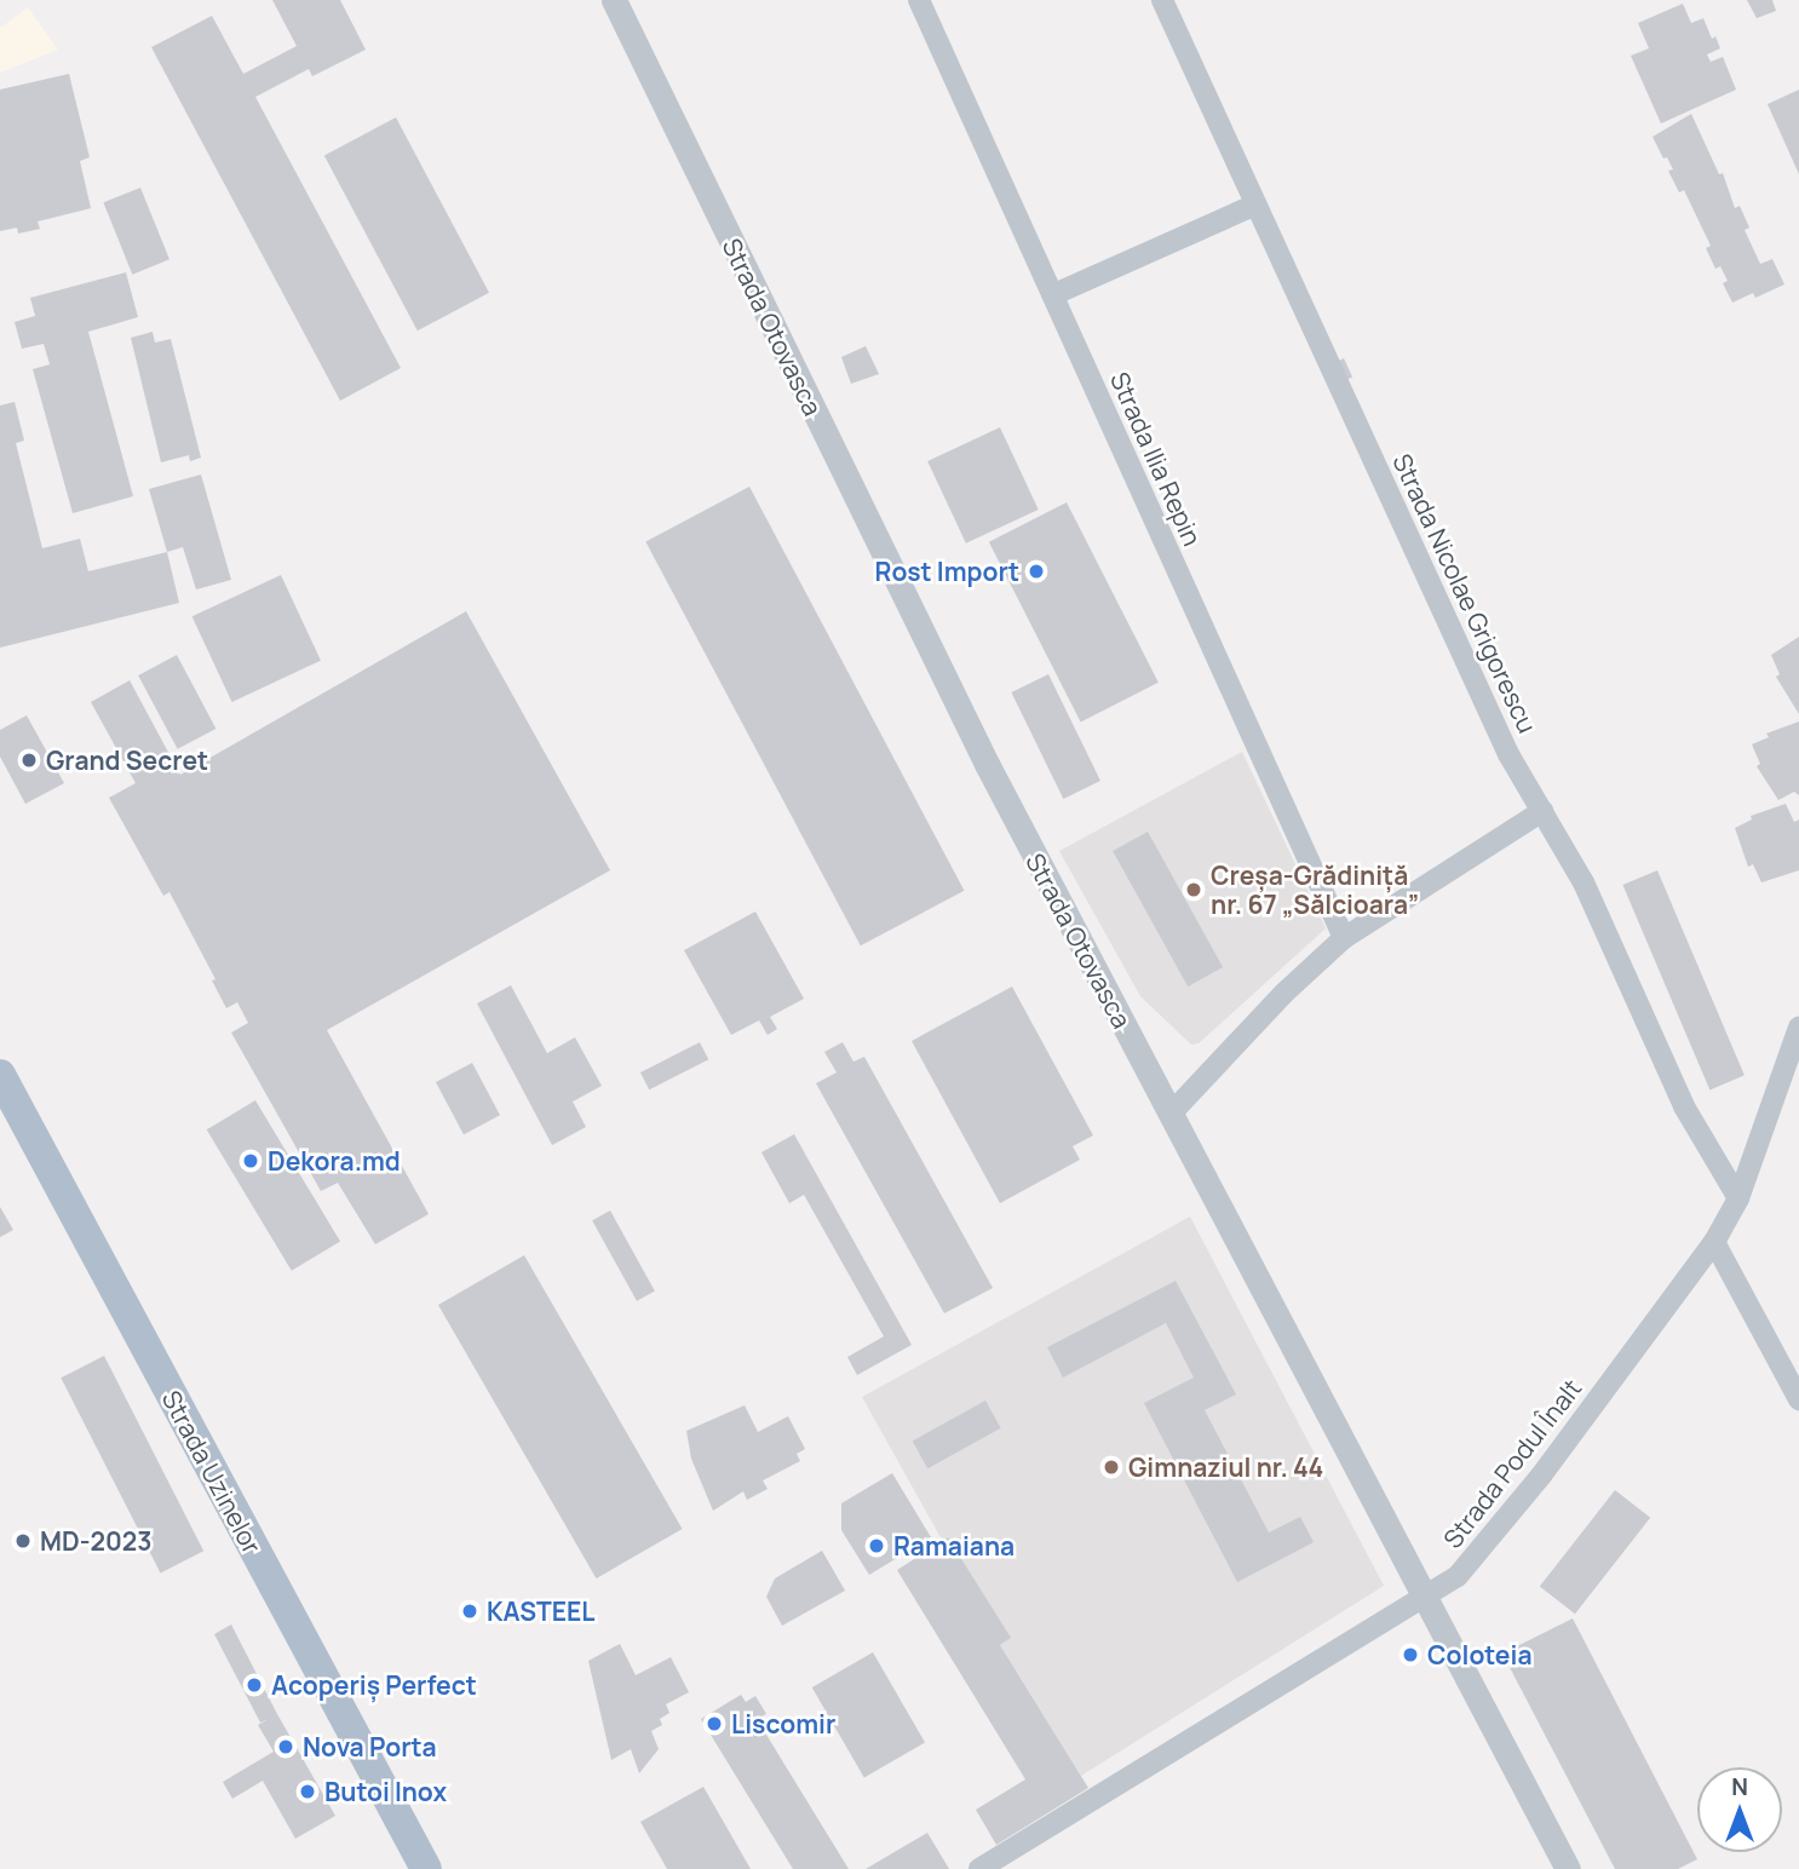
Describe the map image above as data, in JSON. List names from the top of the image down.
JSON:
{
  "streets": {
    "main road": ["Strada Uzinelor"],
    "street": [
      "Strada Otovasca",
      "Strada Ilia Repin",
      "Strada Nicolae Grigorescu",
      "Strada Podul Înalt"
    ]
  },
  "crossings": [
    ["Strada Otovasca", "Strada Podul Înalt"],
    ["Strada Nicolae Grigorescu", "Strada Podul Înalt"]
  ],
  "places": [
    "Rost Import",
    "Grand Secret",
    "Creșa-Grădiniță nr. 67 „Sălcioara”",
    "Dekora.md",
    "Gimnaziul nr. 44",
    "MD-2023",
    "Ramaiana",
    "KASTEEL",
    "Coloteia",
    "Acoperiș Perfect",
    "Liscomir",
    "Nova Porta",
    "Butoi Inox"
  ],
  "north": "top"
}
